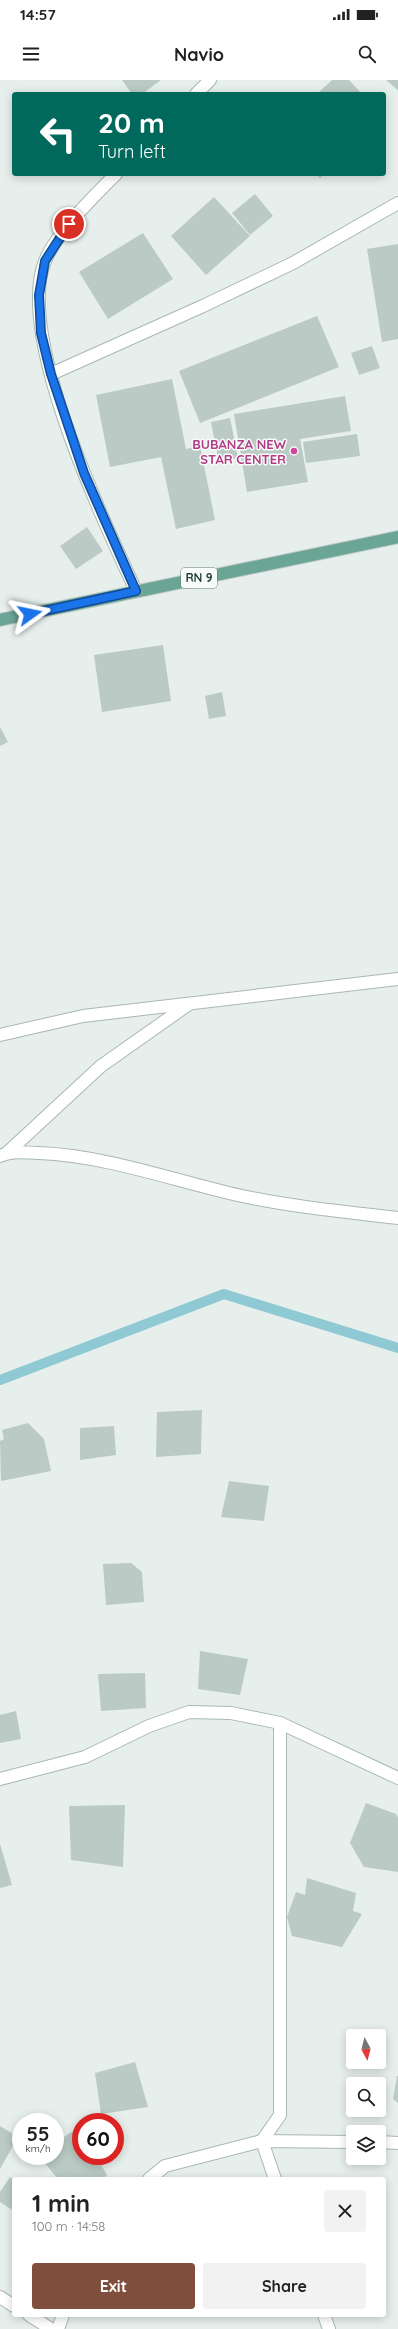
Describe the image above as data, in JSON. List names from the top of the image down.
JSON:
{
  "streets": {
    "main road": ["RN 9"]
  },
  "places": ["BUBANZA NEW STAR CENTER"],
  "north": "bottom",
  "page": {
    "status": "14:57",
    "header": "Navio",
    "turn": ["20 m", "Turn left"],
    "speed": "55 km/h",
    "limit": "60",
    "heading": ["1 min", "100 m · 14:58"],
    "buttons": ["Exit", "Share"]
  }
}
